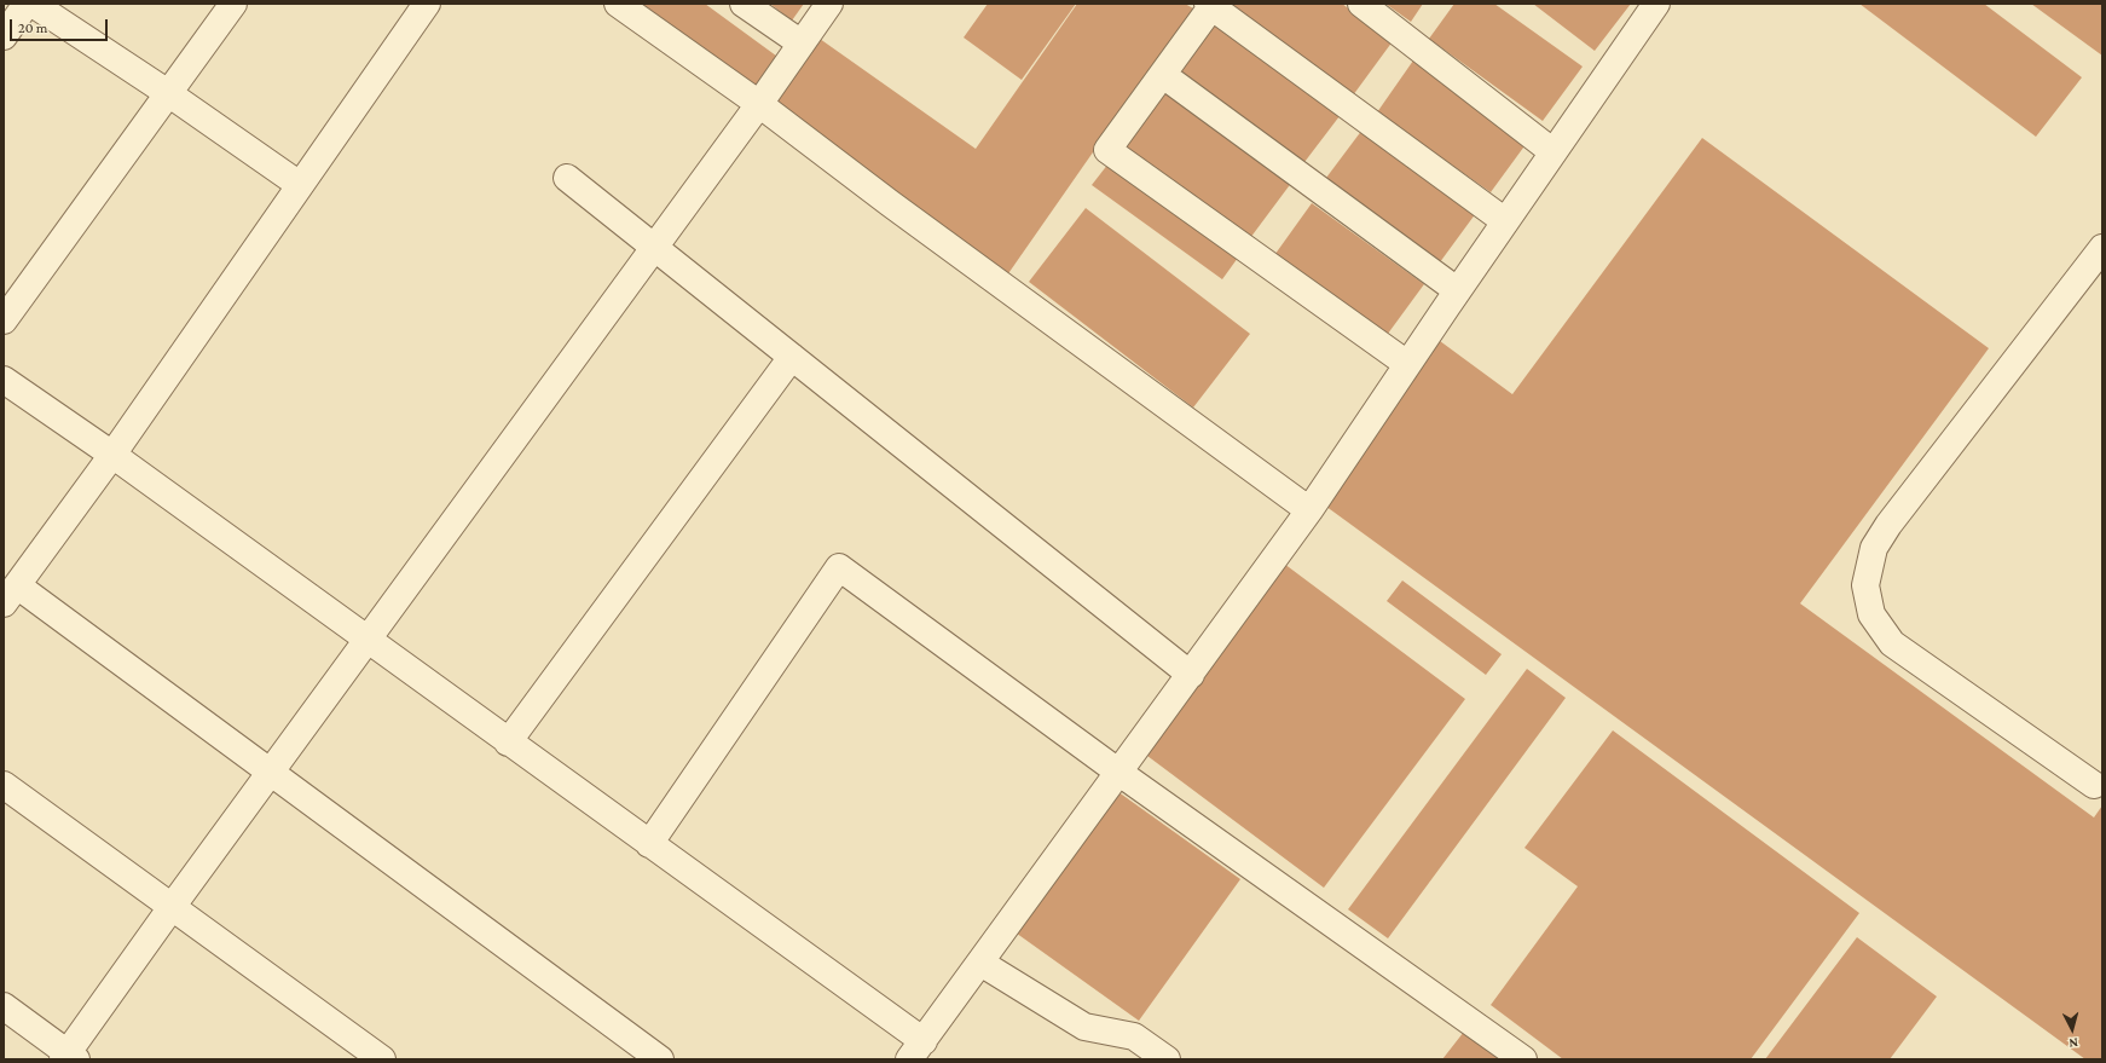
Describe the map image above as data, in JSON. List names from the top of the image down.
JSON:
{
  "scale_bar": "20 m",
  "north": "bottom"
}
